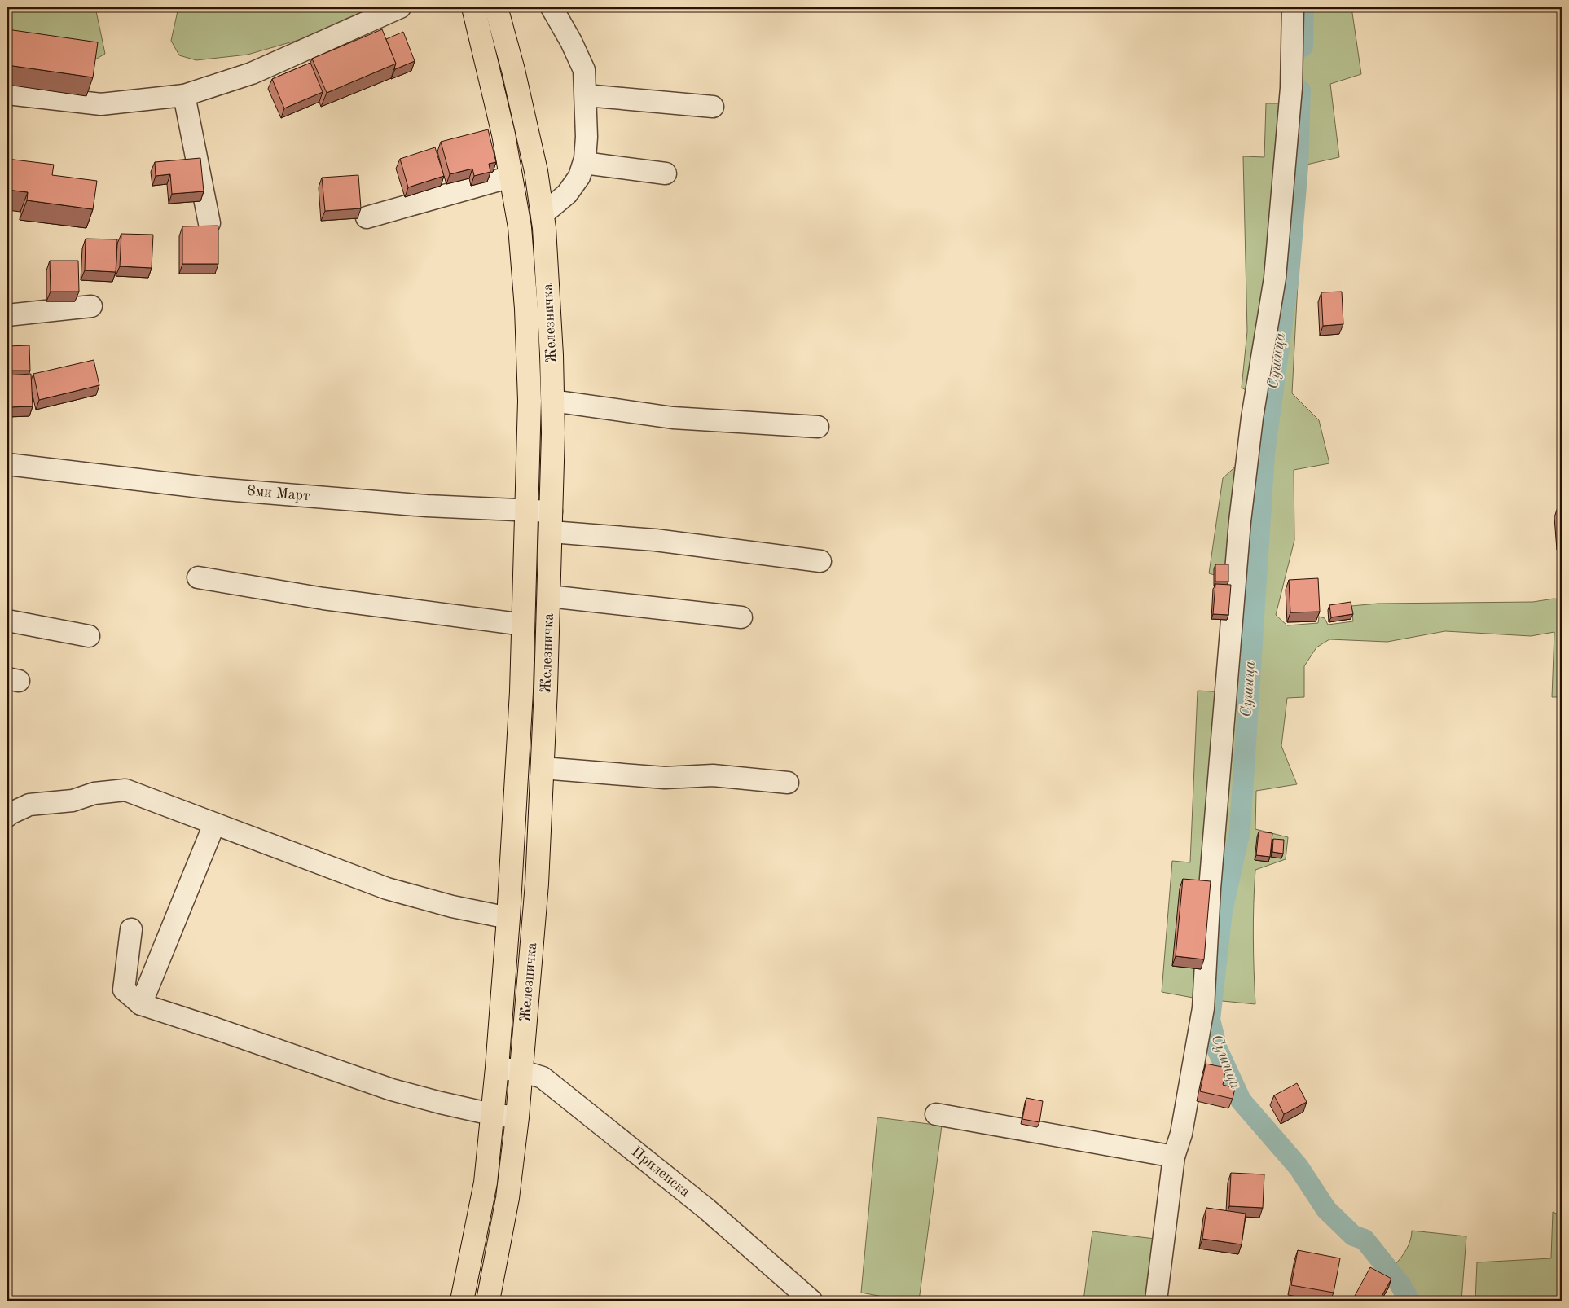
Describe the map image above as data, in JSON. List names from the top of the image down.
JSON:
{
  "streets": {
    "main road": ["Железничка"],
    "street": ["8ми Март", "Прилепска"]
  },
  "crossings": [
    ["Железничка", "8ми Март"],
    ["Железничка", "Прилепска"]
  ],
  "water": ["Сушица"]
}
